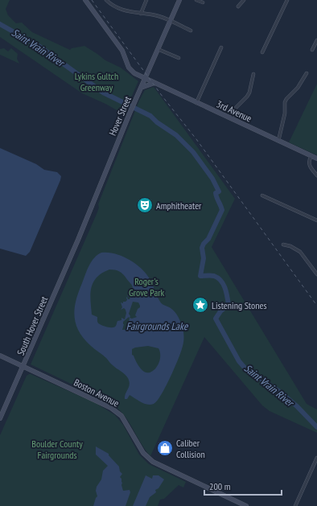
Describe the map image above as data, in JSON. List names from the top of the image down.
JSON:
{
  "streets": {
    "street": [
      "3rd Avenue",
      "Hover Street",
      "South Hover Street",
      "Boston Avenue"
    ]
  },
  "crossings": [
    ["3rd Avenue", "Hover Street"],
    ["Hover Street", "South Hover Street"],
    ["South Hover Street", "Boston Avenue"]
  ],
  "water": ["Saint Vrain River", "Fairgrounds Lake"],
  "parks": ["Lykins Gultch Greenway", "Roger's Grove Park", "Boulder County Fairgrounds"],
  "places": {
    "theatre": ["Amphitheater"],
    "place": ["Listening Stones"],
    "shop": ["Caliber Collision"]
  },
  "scale_bar": "200 m"
}
